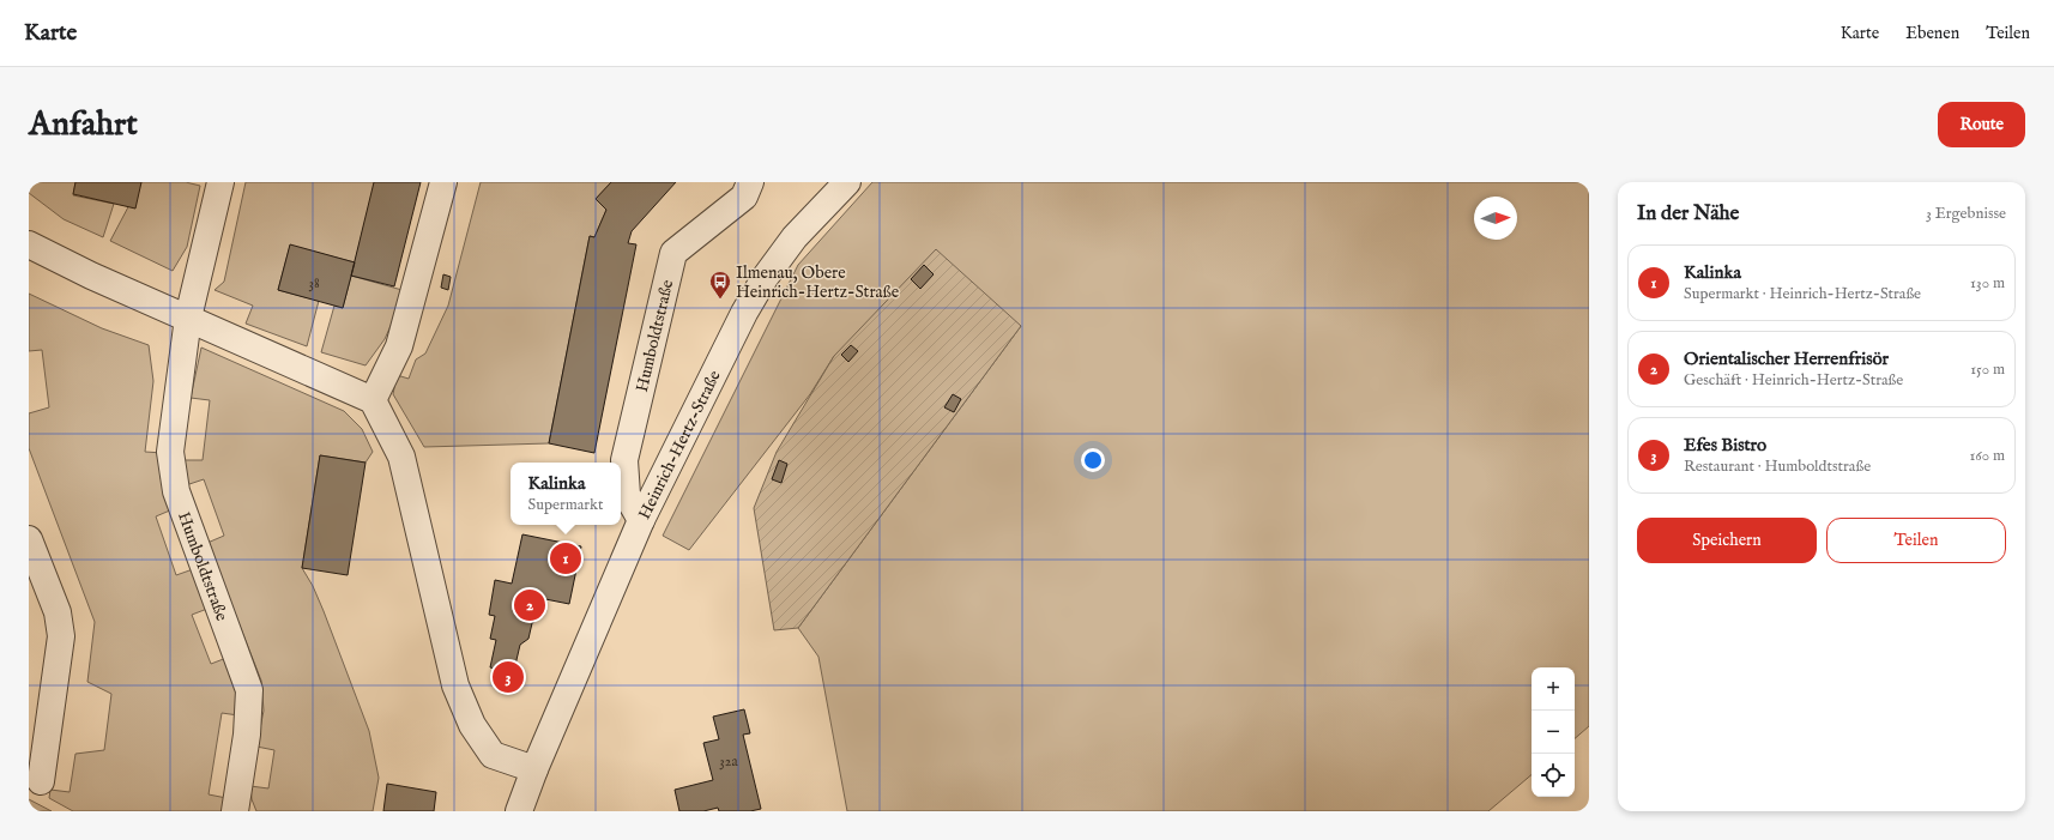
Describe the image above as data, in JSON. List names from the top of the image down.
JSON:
{
  "streets": {
    "street": ["Humboldtstraße", "Heinrich-Hertz-Straße"]
  },
  "crossings": [
    ["Humboldtstraße", "Heinrich-Hertz-Straße"]
  ],
  "places": {
    "bus stop": ["Ilmenau, Obere Heinrich-Hertz-Straße"]
  },
  "house_numbers": ["38", "32a"],
  "north": "right",
  "page": {
    "header": "Karte",
    "nav": ["Karte", "Ebenen", "Teilen"],
    "buttons": [
      "Route",
      ["Speichern", "Teilen"]
    ],
    "title": "Anfahrt",
    "heading": ["In der Nähe", "3 Ergebnisse"],
    "list": [
      {
        "mark": "1",
        "name": "Kalinka",
        "note": "Supermarkt · Heinrich-Hertz-Straße",
        "value": "130 m"
      },
      {
        "mark": "2",
        "name": "Orientalischer Herrenfrisör",
        "note": "Geschäft · Heinrich-Hertz-Straße",
        "value": "150 m"
      },
      {
        "mark": "3",
        "name": "Efes Bistro",
        "note": "Restaurant · Humboldtstraße",
        "value": "160 m"
      }
    ],
    "popup": ["Kalinka", "Supermarkt"],
    "pins": ["1", "2", "3"],
    "map_buttons": ["+", "−"]
  }
}
